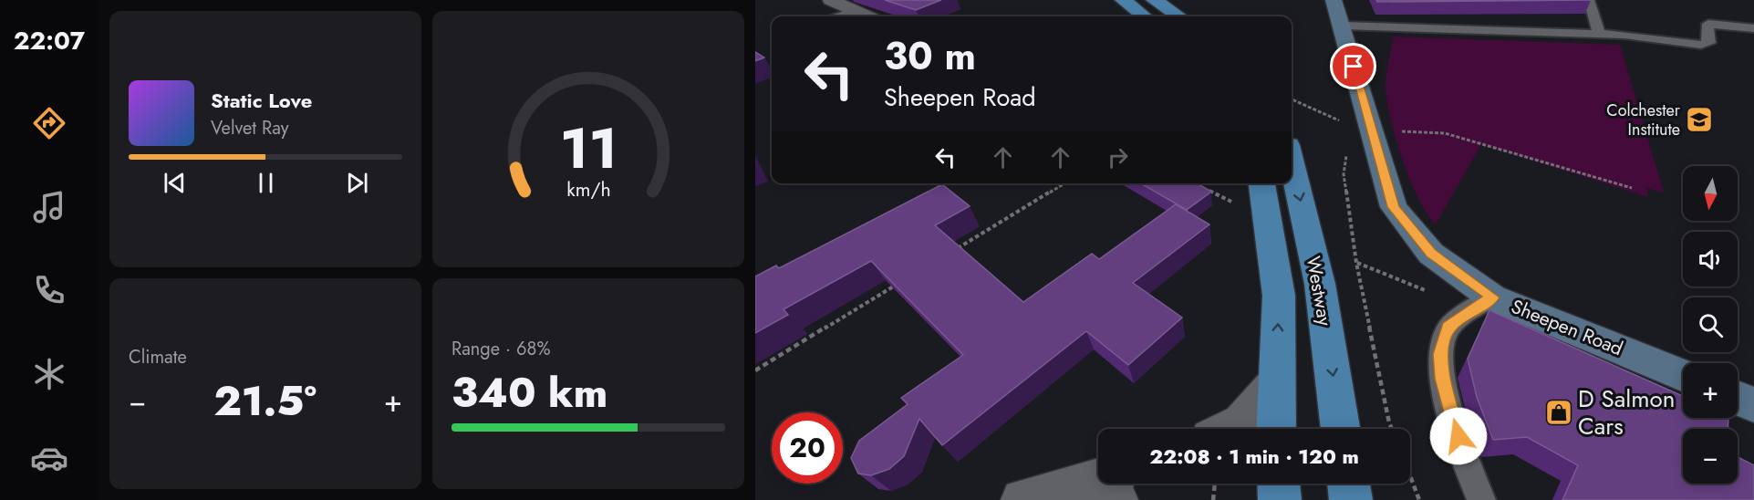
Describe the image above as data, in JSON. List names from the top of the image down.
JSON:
{
  "streets": {
    "main road": ["Westway"],
    "street": ["Sheepen Road"]
  },
  "places": {
    "school or university": ["Colchester Institute"],
    "shop": ["D Salmon Cars"]
  },
  "north": "bottom",
  "page": {
    "tabs": "22:07",
    "turn": ["30 m", "Sheepen Road"],
    "song": ["Static Love", "Velvet Ray"],
    "map_buttons": ["+", "−"],
    "tile": [
      "Climate",
      ["Range · 68%", "340 km"]
    ],
    "heat": ["−", "21.5°", "+"],
    "limit": "20",
    "trip": "22:08 · 1 min · 120 m",
    "gauge": ["11", "km/h"]
  }
}
